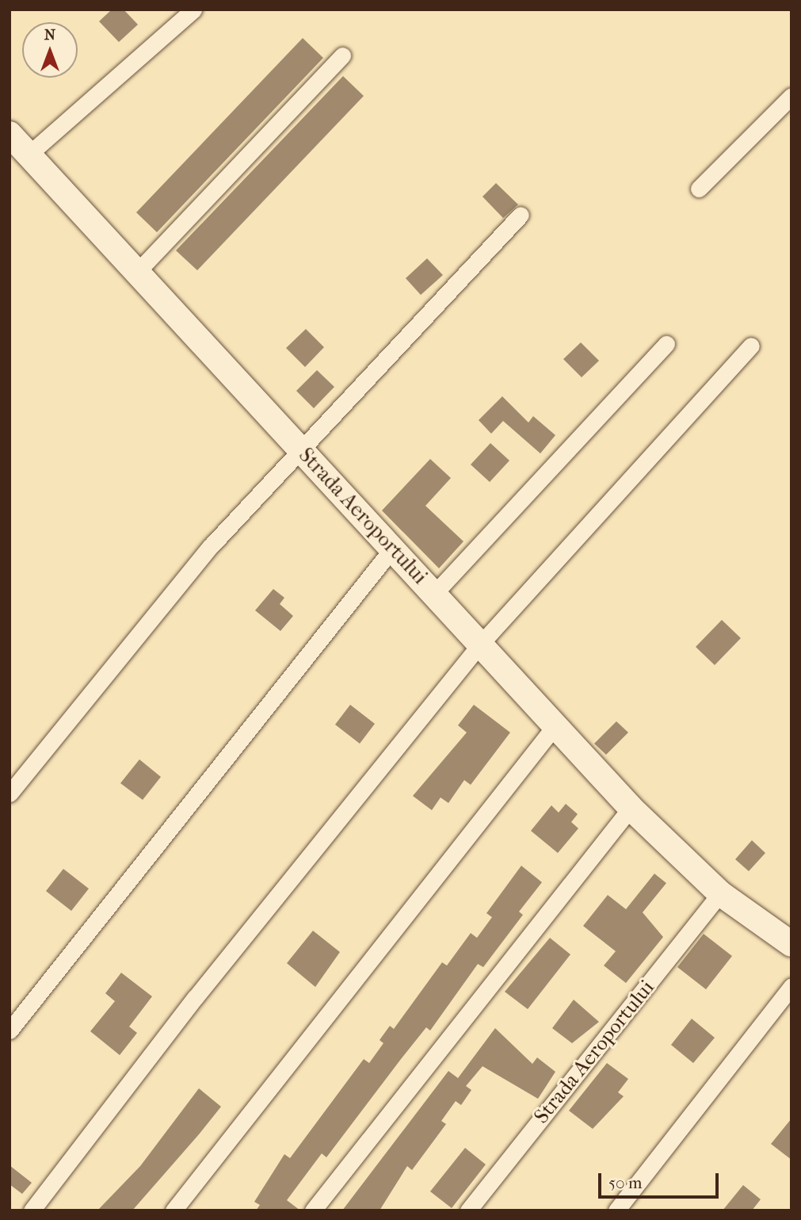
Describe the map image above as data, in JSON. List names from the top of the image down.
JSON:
{
  "streets": {
    "street": ["Strada Aeroportului"]
  },
  "scale_bar": "50 m",
  "north": "top"
}
